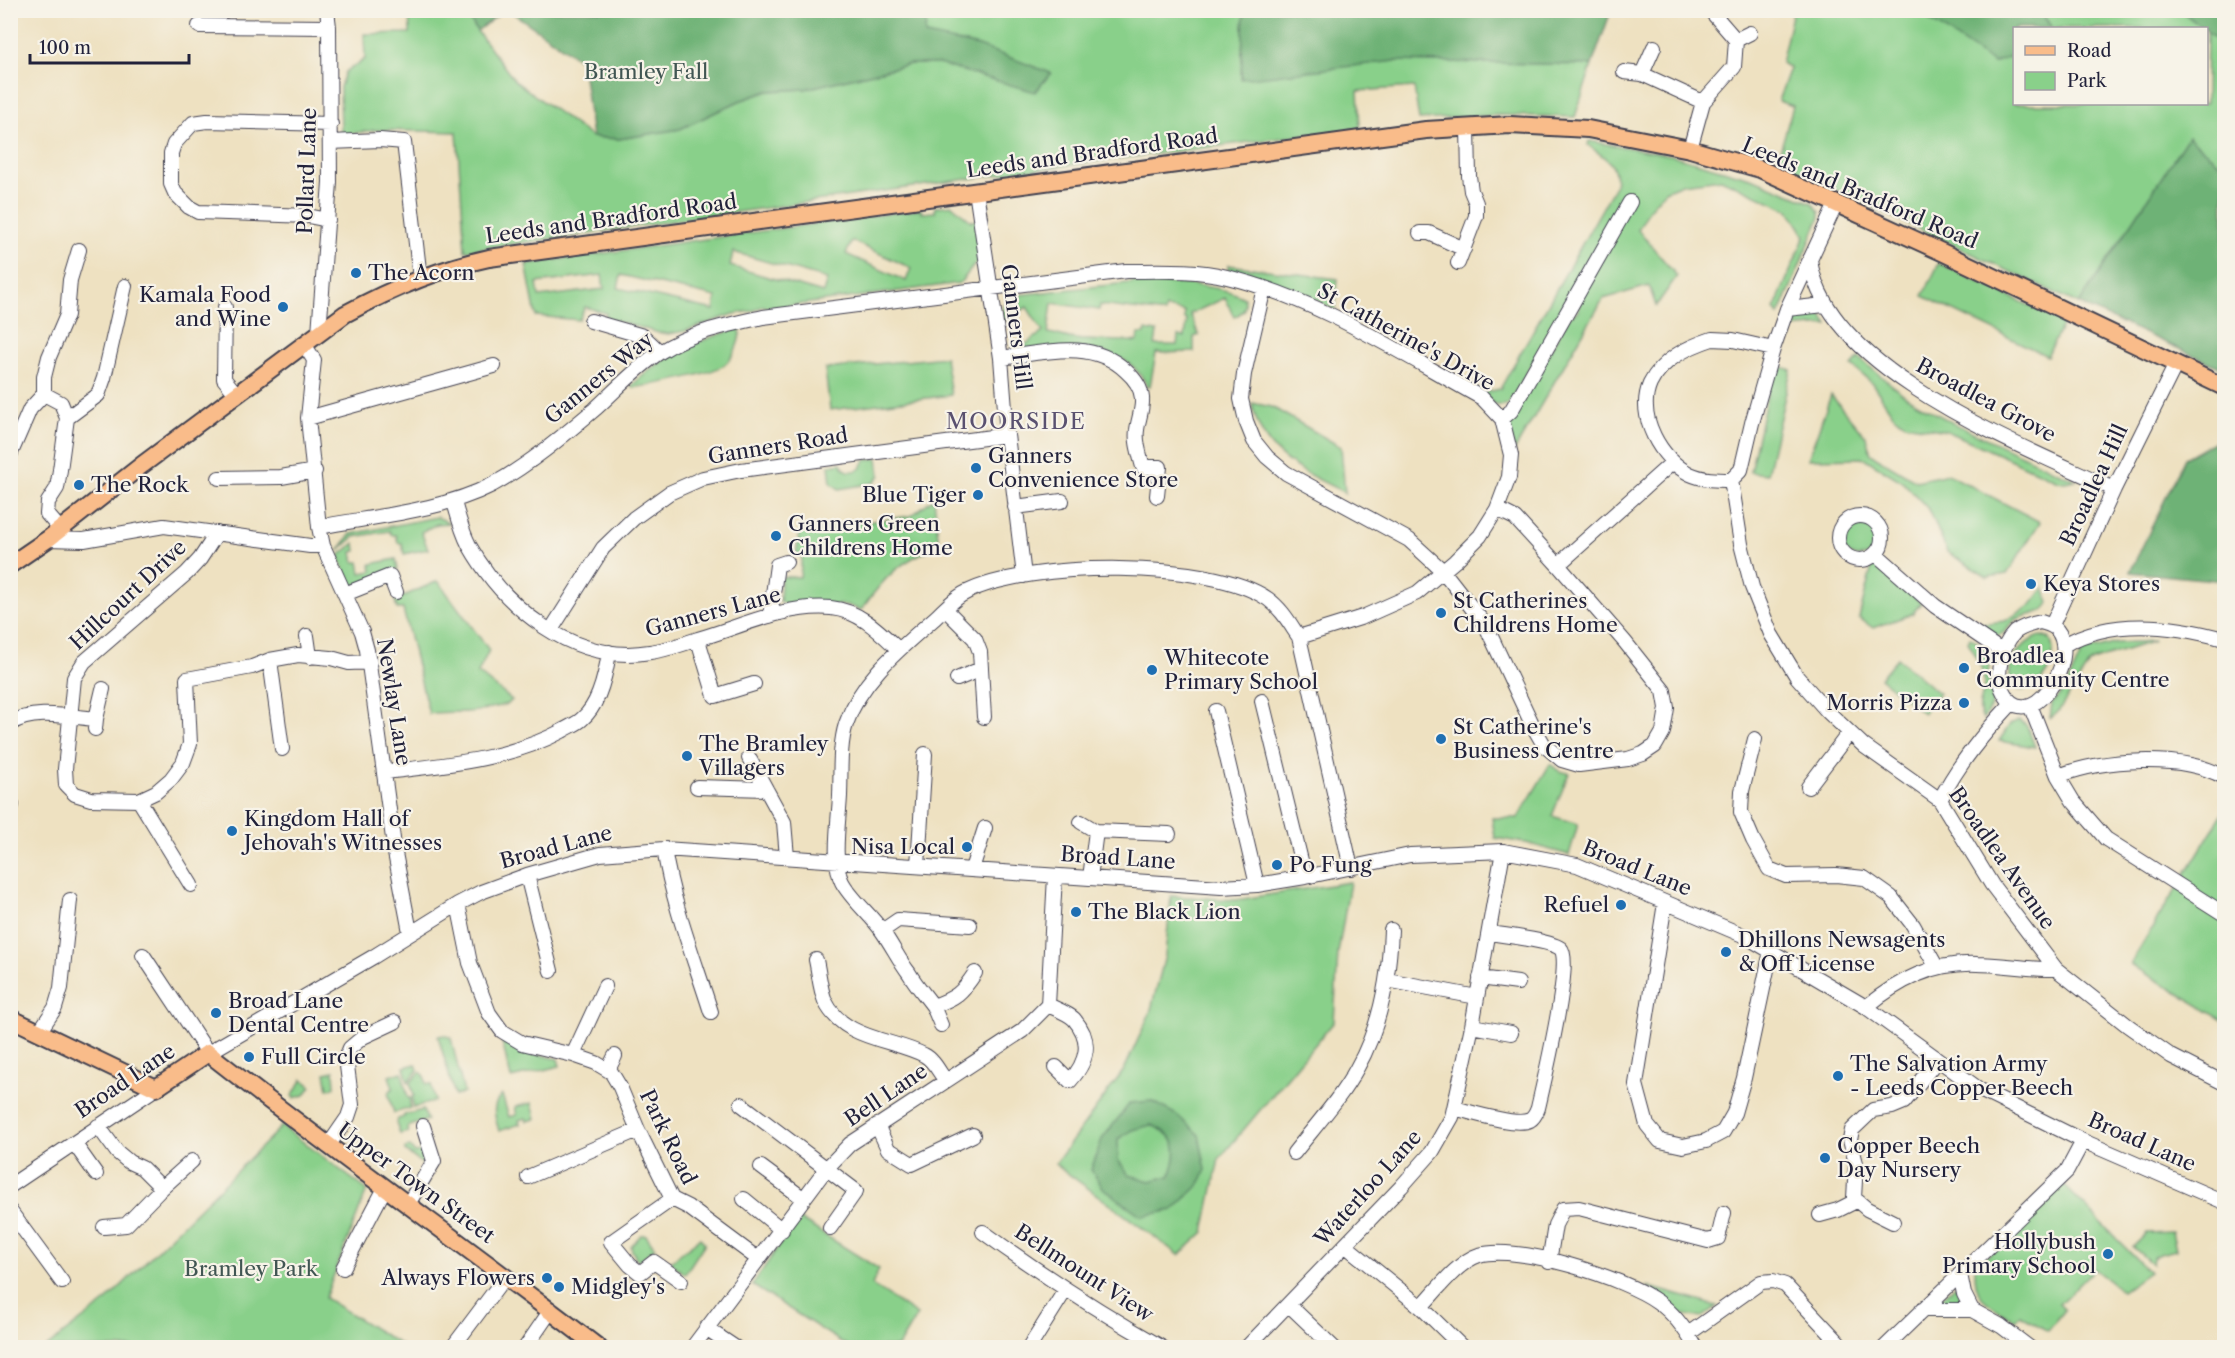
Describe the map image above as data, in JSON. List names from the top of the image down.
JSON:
{
  "streets": {
    "main road": ["Leeds and Bradford Road", "Broad Lane", "Upper Town Street"],
    "street": [
      "Pollard Lane",
      "Ganners Hill",
      "St Catherine's Drive",
      "Ganners Way",
      "Broadlea Grove",
      "Ganners Road",
      "Broadlea Hill",
      "Hillcourt Drive",
      "Ganners Lane",
      "Newlay Lane",
      "Broadlea Avenue",
      "Bell Lane",
      "Park Road",
      "Waterloo Lane",
      "Bellmount View"
    ]
  },
  "crossings": [
    ["Leeds and Bradford Road", "Pollard Lane"],
    ["Leeds and Bradford Road", "Ganners Hill"],
    ["Leeds and Bradford Road", "Broadlea Hill"],
    ["Leeds and Bradford Road", "Newlay Lane"],
    ["Ganners Hill", "St Catherine's Drive"],
    ["Ganners Hill", "Ganners Way"],
    ["Ganners Hill", "Ganners Road"],
    ["St Catherine's Drive", "Ganners Way"],
    ["Ganners Way", "Ganners Lane"],
    ["Ganners Way", "Newlay Lane"],
    ["Broadlea Grove", "Broadlea Hill"],
    ["Ganners Road", "Ganners Lane"],
    ["Newlay Lane", "Broad Lane"],
    ["Broad Lane", "Upper Town Street"],
    ["Broad Lane", "Waterloo Lane"],
    ["Bell Lane", "Park Road"]
  ],
  "districts": ["MOORSIDE"],
  "parks": ["Bramley Fall", "Bramley Park"],
  "places": [
    "The Acorn",
    "Kamala Food and Wine",
    "Ganners Convenience Store",
    "The Rock",
    "Blue Tiger",
    "Ganners Green Childrens Home",
    "Keya Stores",
    "St Catherines Childrens Home",
    "Broadlea Community Centre",
    "Whitecote Primary School",
    "Morris Pizza",
    "St Catherine's Business Centre",
    "The Bramley Villagers",
    "Kingdom Hall of Jehovah's Witnesses",
    "Nisa Local",
    "Po Fung",
    "Refuel",
    "The Black Lion",
    "Dhillons Newsagents & Off License",
    "Broad Lane Dental Centre",
    "Full Circle",
    "The Salvation Army - Leeds Copper Beech",
    "Copper Beech Day Nursery",
    "Hollybush Primary School",
    "Always Flowers",
    "Midgley's"
  ],
  "legend": ["Road", "Park"],
  "scale_bar": "100 m"
}
